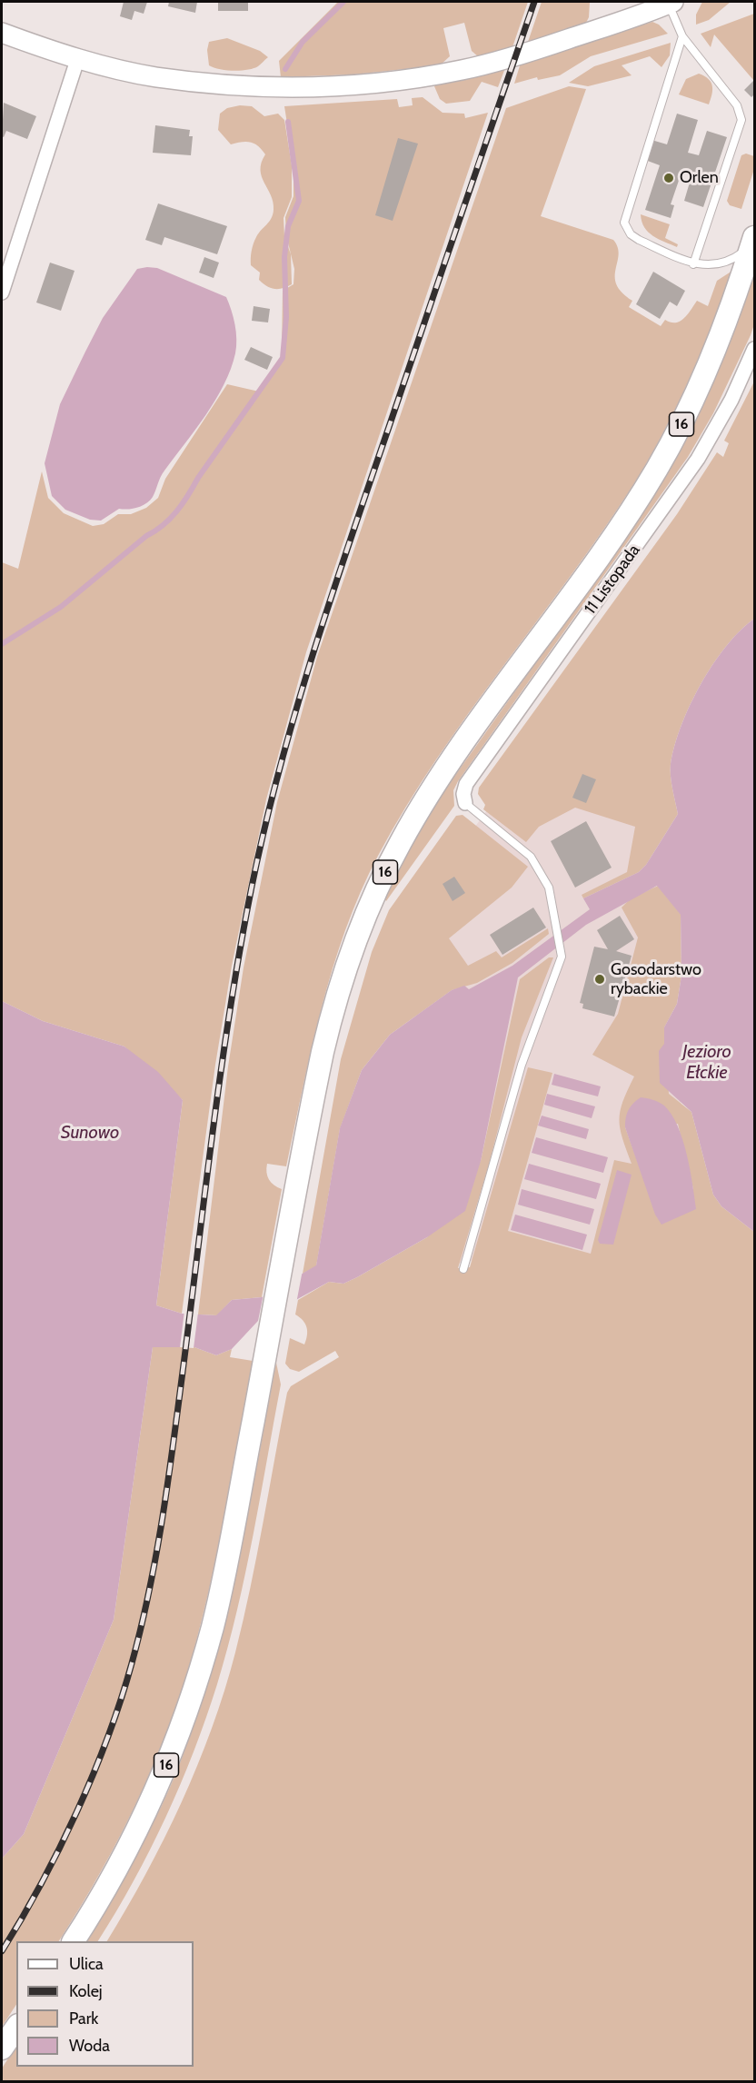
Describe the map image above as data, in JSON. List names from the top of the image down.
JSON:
{
  "streets": {
    "main road": ["16"],
    "street": ["11 Listopada"]
  },
  "water": ["Jezioro Ełckie", "Sunowo"],
  "places": ["Orlen", "Gosodarstwo rybackie"],
  "legend": [
    "Ulica",
    "Kolej",
    "Park",
    "Woda"
  ]
}
